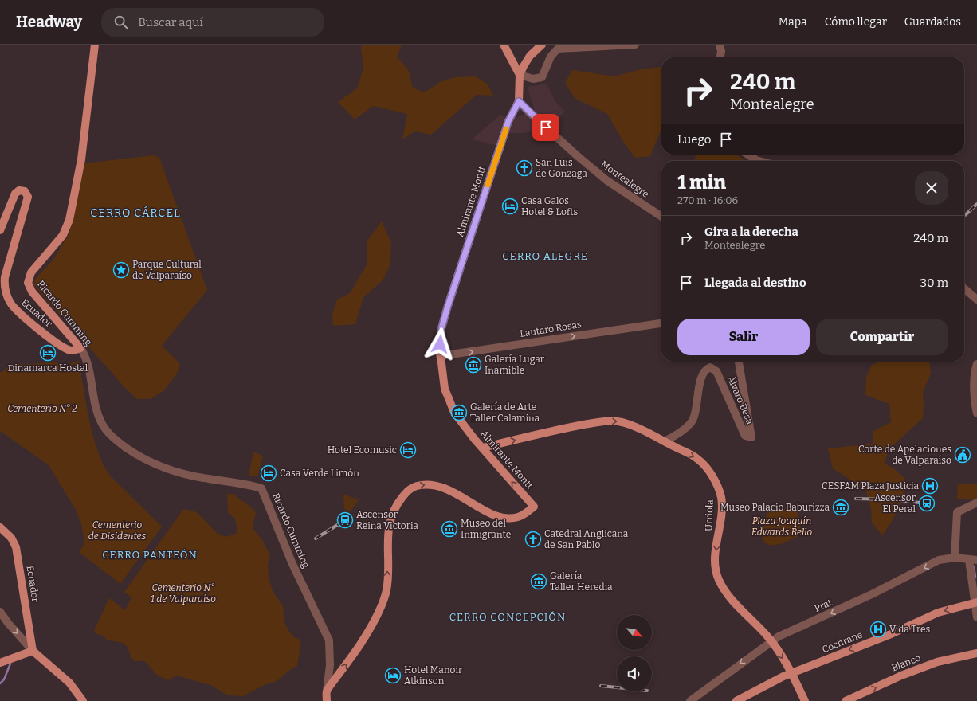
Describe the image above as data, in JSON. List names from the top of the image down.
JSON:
{
  "streets": {
    "main road": [
      "Almirante Montt",
      "Ecuador",
      "Ricardo Cumming",
      "Urriola",
      "Cochrane",
      "Blanco"
    ],
    "street": [
      "Montealegre",
      "Lautaro Rosas",
      "Álvaro Besa",
      "Prat"
    ]
  },
  "crossings": [
    ["Montealegre", "Almirante Montt"],
    ["Almirante Montt", "Ricardo Cumming"],
    ["Almirante Montt", "Lautaro Rosas"],
    ["Almirante Montt", "Urriola"],
    ["Ecuador", "Ricardo Cumming"],
    ["Álvaro Besa", "Urriola"],
    ["Urriola", "Prat"],
    ["Urriola", "Cochrane"]
  ],
  "one_way": [
    "Lautaro Rosas",
    "Urriola",
    "Prat",
    "Cochrane",
    "Blanco"
  ],
  "districts": [
    "CERRO CÁRCEL",
    "CERRO ALEGRE",
    "CERRO PANTEÓN",
    "CERRO CONCEPCIÓN"
  ],
  "parks": [
    "Cementerio N° 2",
    "Plaza Joaquín Edwards Bello",
    "Cementerio de Disidentes",
    "Cementerio N° 1 de Valparaíso"
  ],
  "places": {
    "church": ["San Luis de Gonzaga", "Catedral Anglicana de San Pablo"],
    "hotel": [
      "Casa Galos Hotel & Lofts",
      "Dinamarca Hostal",
      "Hotel Ecomusic",
      "Casa Verde Limón",
      "Hotel Manoir Atkinson"
    ],
    "place": ["Parque Cultural de Valparaíso"],
    "museum": [
      "Galería Lugar Inamible",
      "Galería de Arte Taller Calamina",
      "Museo Palacio Baburizza",
      "Museo del Inmigrante",
      "Galería Taller Heredia"
    ],
    "public building": ["Corte de Apelaciones de Valparaíso"],
    "hospital": ["CESFAM Plaza Justicia", "Vida Tres"],
    "station": ["Ascensor El Peral", "Ascensor Reina Victoria"]
  },
  "north": "bottom right",
  "page": {
    "header": "Headway",
    "search": "Buscar aquí",
    "nav": ["Mapa", "Cómo llegar", "Guardados"],
    "turn": ["240 m", "Montealegre"],
    "then": "Luego",
    "heading": ["1 min", "270 m · 16:06"],
    "list": [
      {
        "name": "Gira a la derecha",
        "note": "Montealegre",
        "value": "240 m"
      },
      {
        "name": "Llegada al destino",
        "value": "30 m"
      }
    ],
    "buttons": ["Salir", "Compartir"]
  }
}
